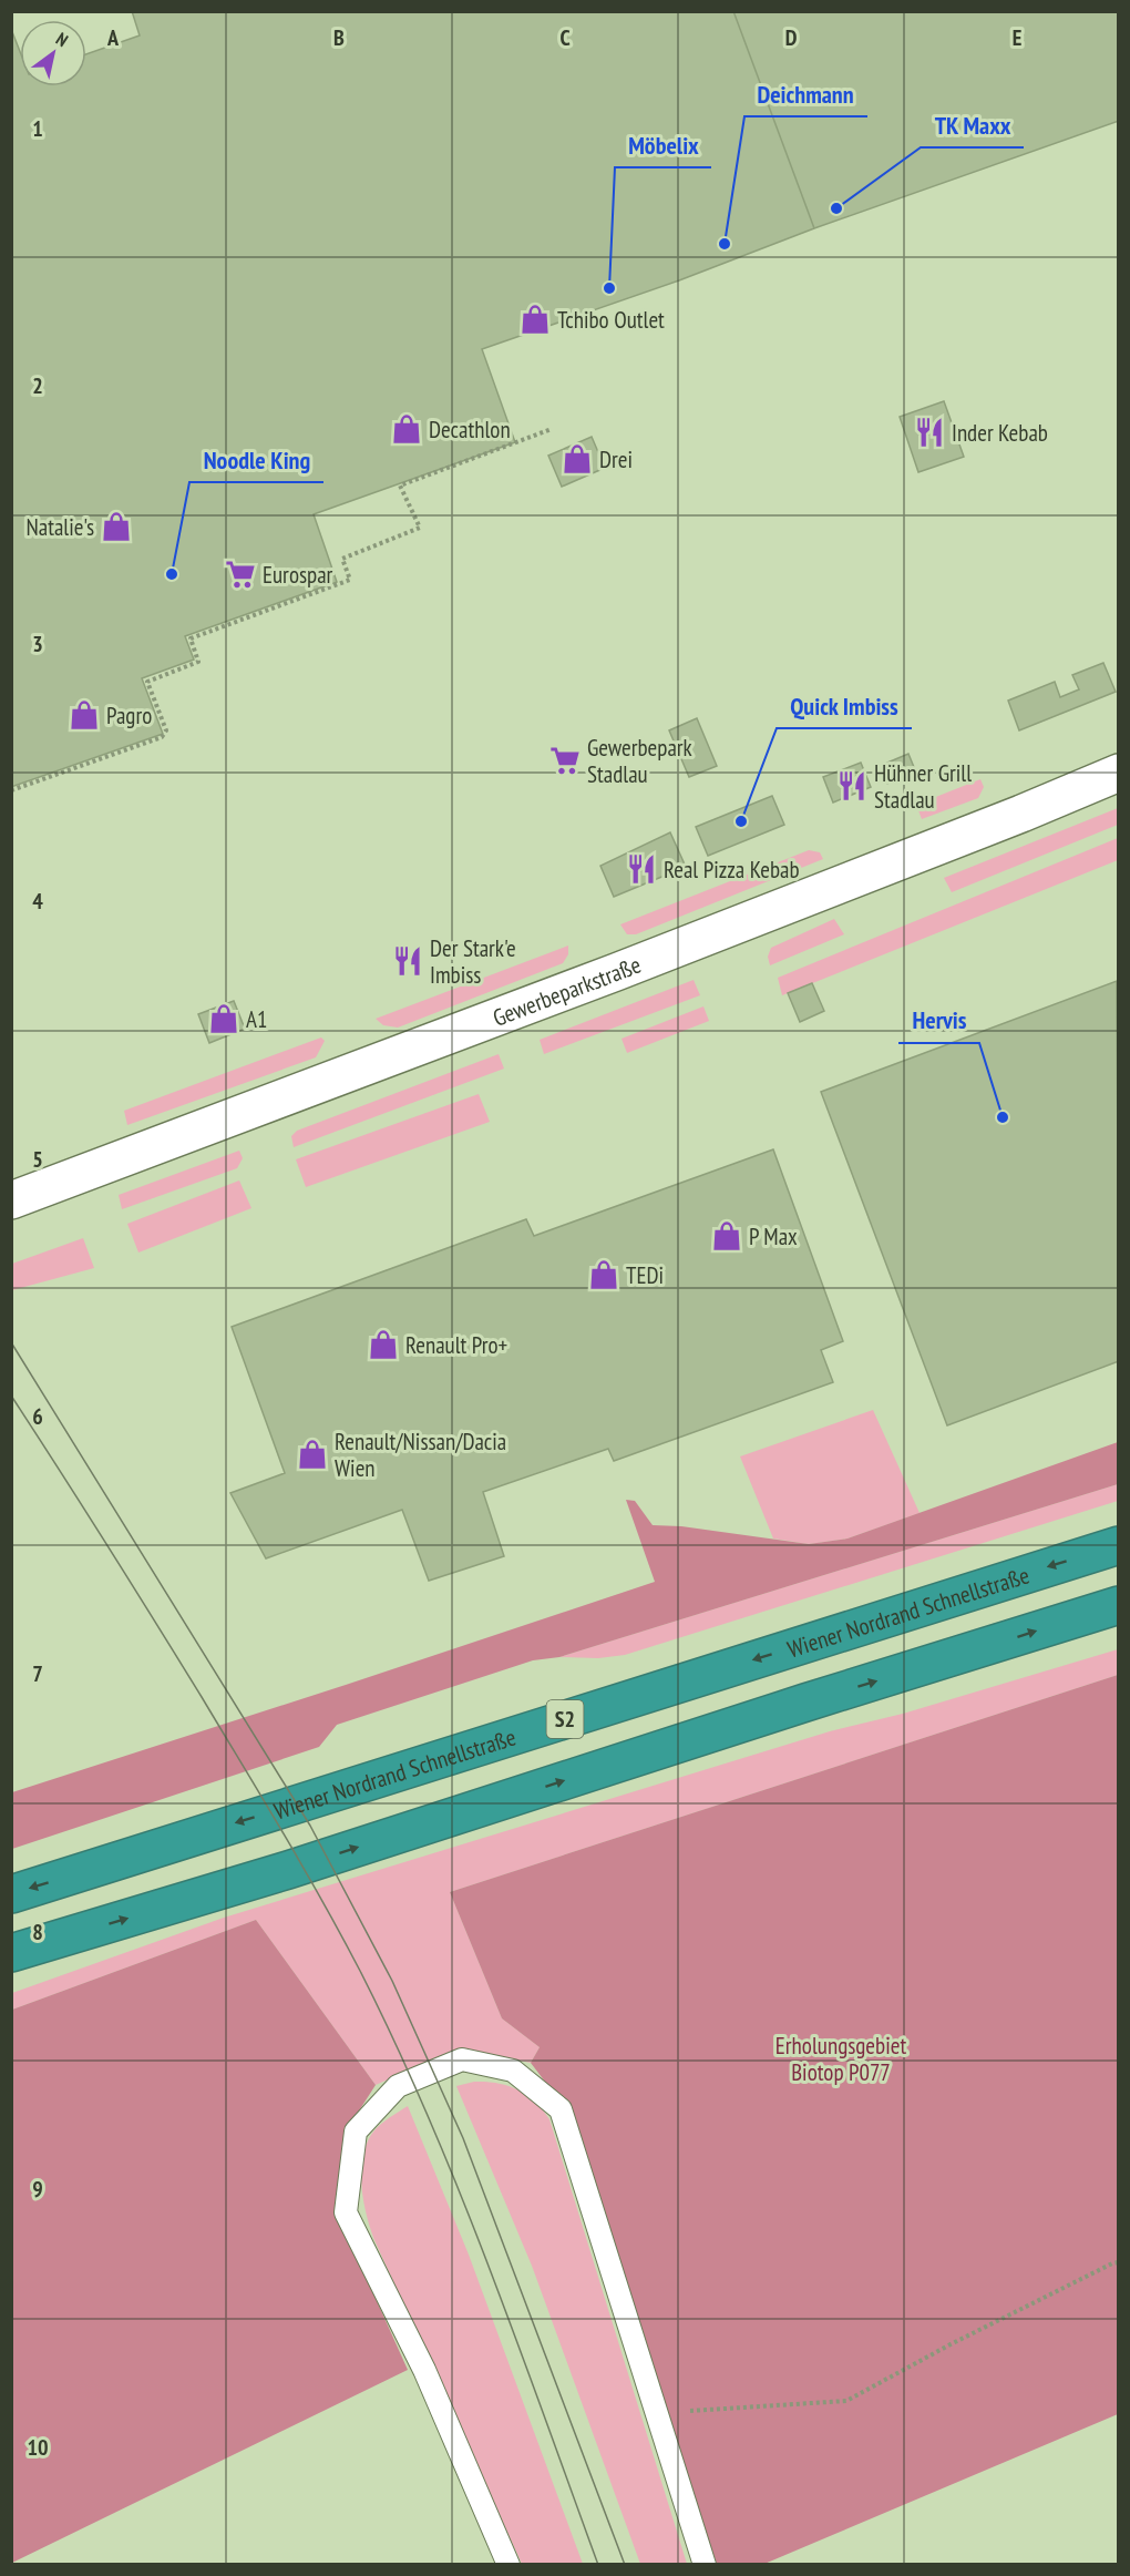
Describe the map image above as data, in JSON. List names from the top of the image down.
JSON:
{
  "streets": {
    "highway": ["Wiener Nordrand Schnellstraße", "S2"],
    "street": ["Gewerbeparkstraße"]
  },
  "parks": ["Erholungsgebiet Biotop P077"],
  "places": {
    "other": [
      "TK Maxx",
      "Deichmann",
      "Möbelix",
      "Noodle King",
      "Quick Imbiss",
      "Hervis"
    ],
    "shop": [
      "Tchibo Outlet",
      "Decathlon",
      "Drei",
      "Natalie's",
      "Pagro",
      "A1",
      "P Max",
      "TEDi",
      "Renault Pro+",
      "Renault/Nissan/Dacia Wien"
    ],
    "restaurant": [
      "Inder Kebab",
      "Hühner Grill Stadlau",
      "Real Pizza Kebab",
      "Der Stark'e Imbiss"
    ],
    "supermarket": ["Eurospar", "Gewerbepark Stadlau"]
  },
  "north": "top right",
  "grid": {
    "columns": [
      "A",
      "B",
      "C",
      "D",
      "E"
    ],
    "rows": [
      "1",
      "2",
      "3",
      "4",
      "5",
      "6",
      "7",
      "8",
      "9",
      "10"
    ]
  }
}
